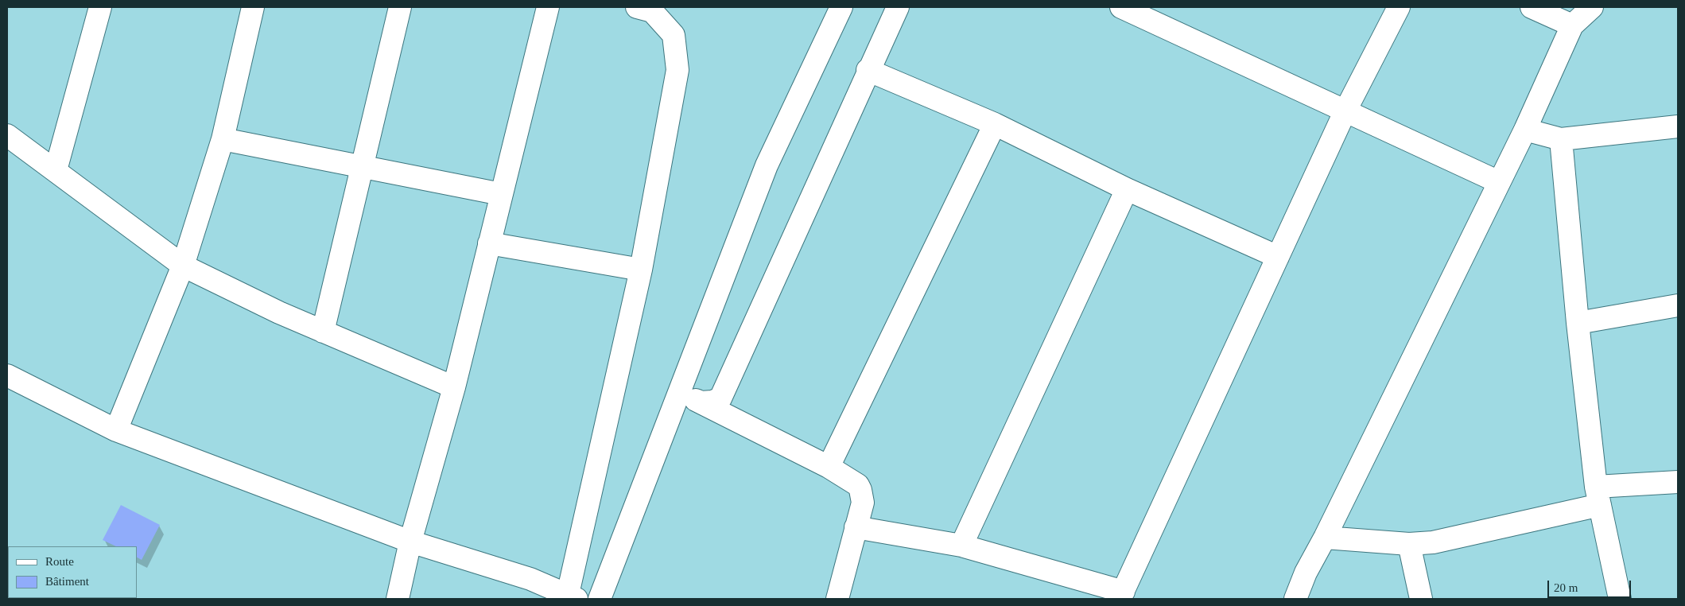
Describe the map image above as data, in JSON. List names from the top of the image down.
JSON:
{
  "legend": ["Route", "Bâtiment"],
  "scale_bar": "20 m"
}
